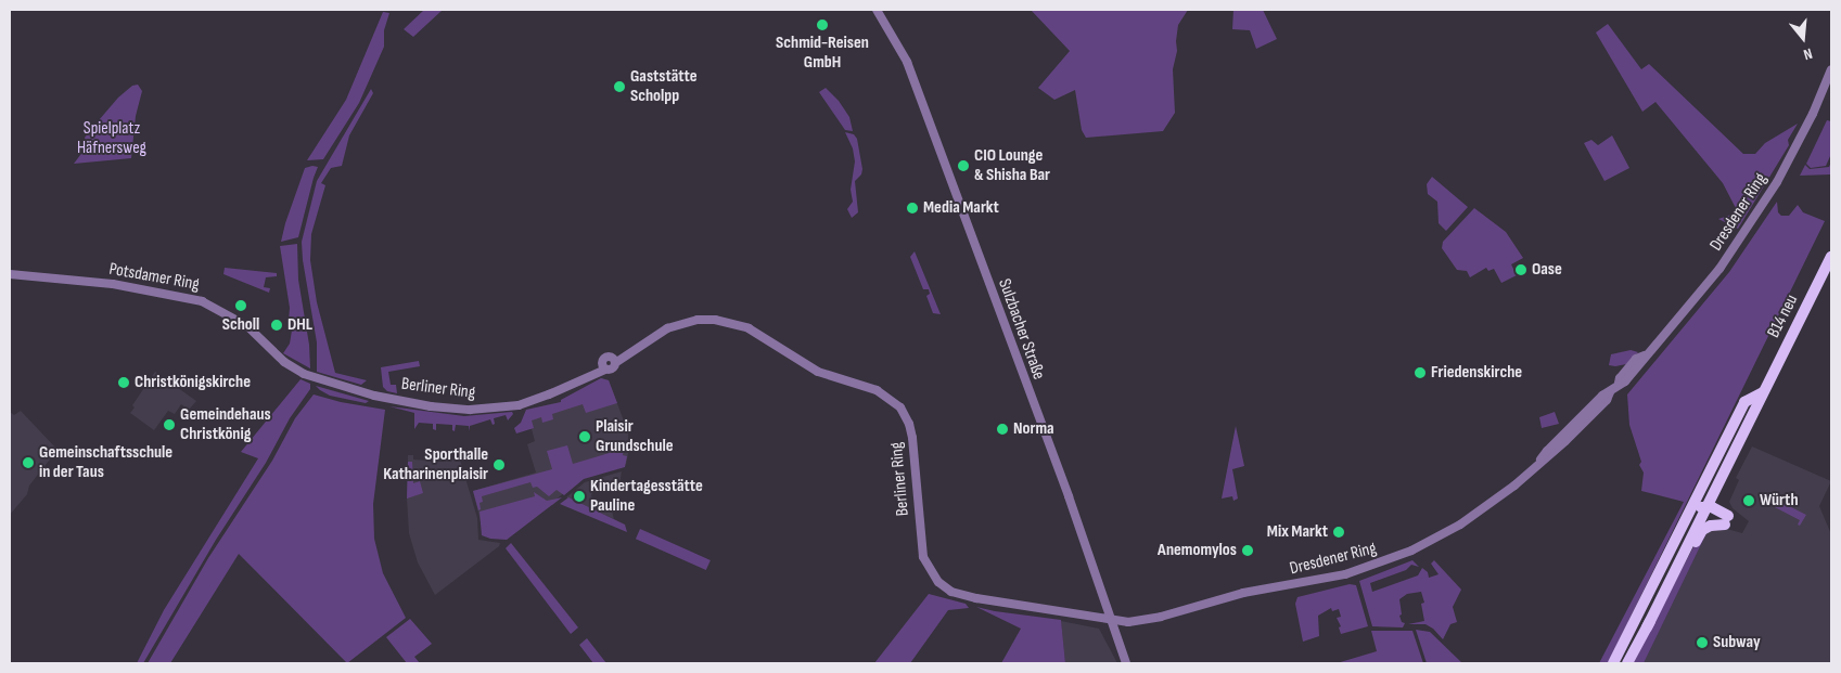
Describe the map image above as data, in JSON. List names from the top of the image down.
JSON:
{
  "streets": {
    "main road": ["B14 neu"],
    "street": [
      "Dresdener Ring",
      "Potsdamer Ring",
      "Sulzbacher Straße",
      "Berliner Ring"
    ]
  },
  "crossings": [
    ["Dresdener Ring", "Sulzbacher Straße"],
    ["Dresdener Ring", "Berliner Ring"],
    ["Potsdamer Ring", "Berliner Ring"],
    ["Sulzbacher Straße", "Berliner Ring"]
  ],
  "parks": ["Spielplatz Häfnersweg"],
  "places": [
    "Schmid-Reisen GmbH",
    "Gaststätte Scholpp",
    "CIO Lounge & Shisha Bar",
    "Media Markt",
    "Oase",
    "Scholl",
    "DHL",
    "Friedenskirche",
    "Christkönigskirche",
    "Gemeindehaus Christkönig",
    "Norma",
    "Plaisir Grundschule",
    "Gemeinschaftsschule in der Taus",
    "Sporthalle Katharinenplaisir",
    "Kindertagesstätte Pauline",
    "Würth",
    "Mix Markt",
    "Anemomylos",
    "Subway"
  ],
  "north": "bottom"
}
